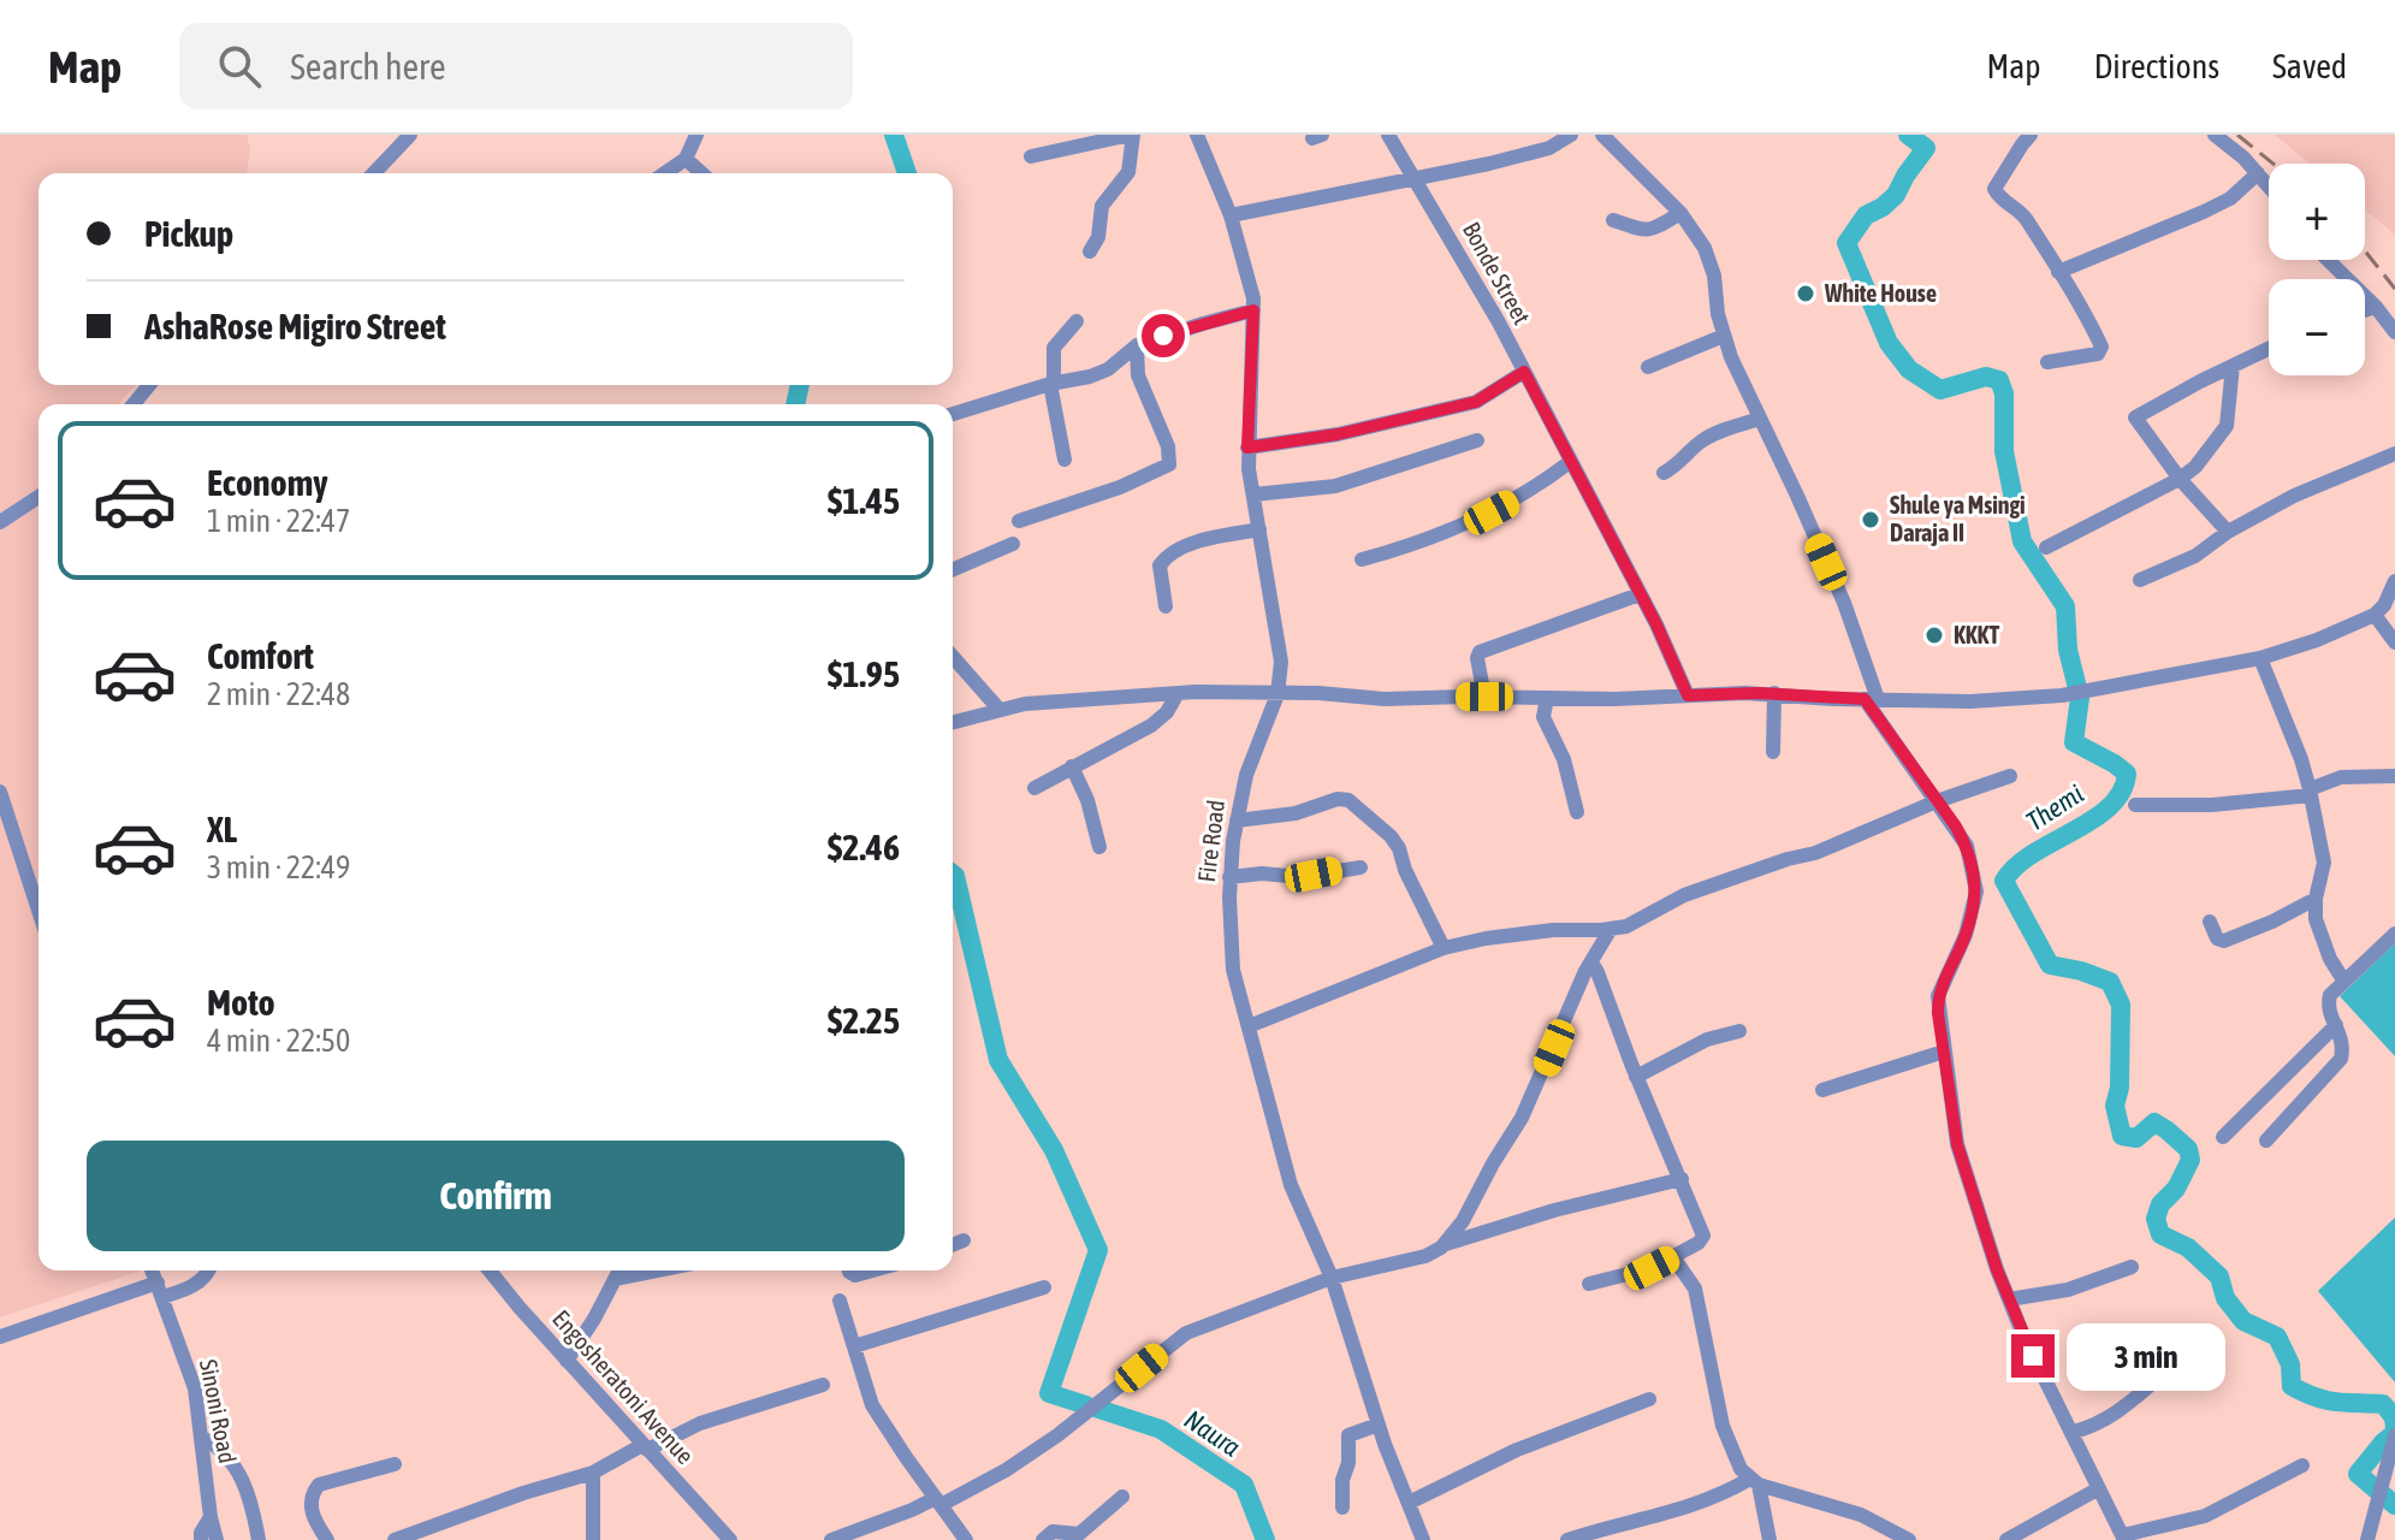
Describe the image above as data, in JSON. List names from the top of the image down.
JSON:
{
  "streets": {
    "street": [
      "Bonde Street",
      "Fire Road",
      "Engosheratoni Avenue",
      "Sinoni Road"
    ]
  },
  "water": ["Themi", "Naura"],
  "places": ["White House", "Shule ya Msingi Daraja II", "KKKT"],
  "page": {
    "header": "Map",
    "search": "Search here",
    "nav": ["Map", "Directions", "Saved"],
    "map_buttons": ["+", "−"],
    "banner": ["Pickup", "AshaRose Migiro Street"],
    "list": [
      {
        "name": "Economy",
        "note": "1 min · 22:47",
        "value": "$1.45"
      },
      {
        "name": "Comfort",
        "note": "2 min · 22:48",
        "value": "$1.95"
      },
      {
        "name": "XL",
        "note": "3 min · 22:49",
        "value": "$2.46"
      },
      {
        "name": "Moto",
        "note": "4 min · 22:50",
        "value": "$2.25"
      }
    ],
    "buttons": "Confirm",
    "bubble": "3 min"
  }
}
